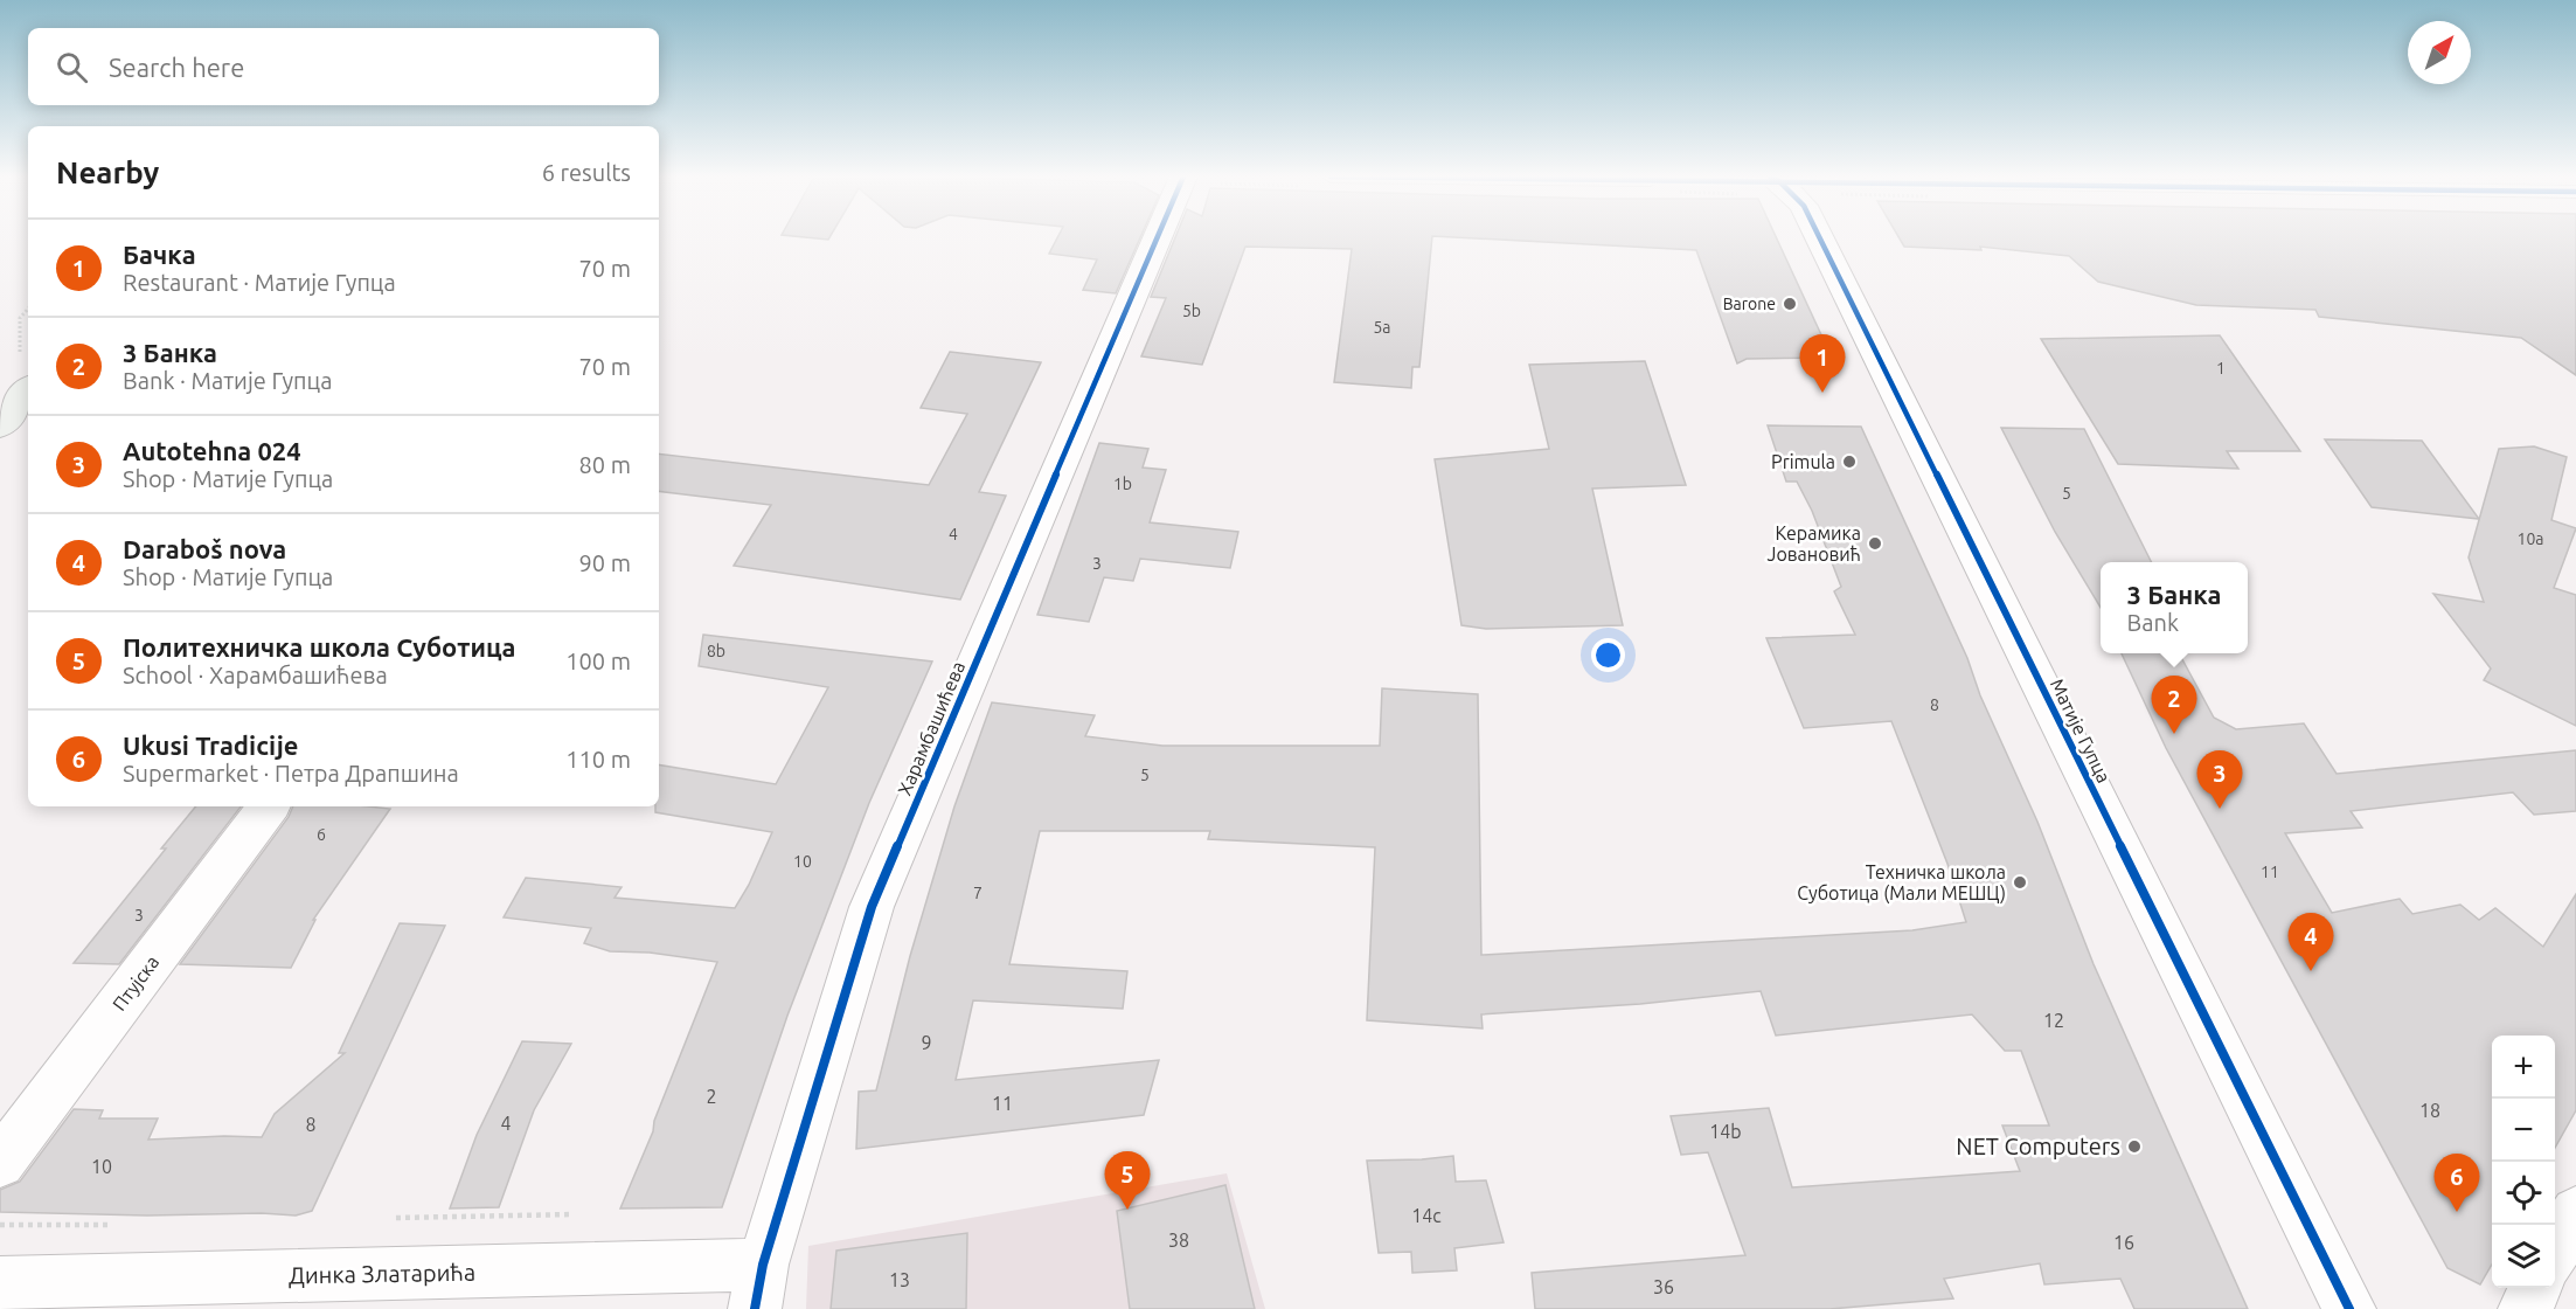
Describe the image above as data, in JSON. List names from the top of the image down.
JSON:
{
  "streets": {
    "street": [
      "Харамбашићева",
      "Матије Гупца",
      "Птујска",
      "Динка Златарића"
    ]
  },
  "crossings": [
    ["Харамбашићева", "Динка Златарића"]
  ],
  "places": [
    "Barone",
    "Primula",
    "Керамика Јовановић",
    "Техничка школа Суботица (Мали МЕШЦ)",
    "NET Computers"
  ],
  "house_numbers": [
    "5b",
    "5a",
    "1",
    "1b",
    "5",
    "4",
    "10a",
    "3",
    "8b",
    "8",
    "5",
    "6",
    "10",
    "11",
    "7",
    "3",
    "12",
    "9",
    "2",
    "11",
    "18",
    "4",
    "8",
    "14b",
    "10",
    "14c",
    "38",
    "16",
    "13",
    "36"
  ],
  "north": "top right",
  "page": {
    "search": "Search here",
    "heading": ["Nearby", "6 results"],
    "list": [
      {
        "mark": "1",
        "name": "Бачка",
        "note": "Restaurant · Матије Гупца",
        "value": "70 m"
      },
      {
        "mark": "2",
        "name": "3 Банка",
        "note": "Bank · Матије Гупца",
        "value": "70 m"
      },
      {
        "mark": "3",
        "name": "Autotehna 024",
        "note": "Shop · Матије Гупца",
        "value": "80 m"
      },
      {
        "mark": "4",
        "name": "Daraboš nova",
        "note": "Shop · Матије Гупца",
        "value": "90 m"
      },
      {
        "mark": "5",
        "name": "Политехничка школа Суботица",
        "note": "School · Харамбашићева",
        "value": "100 m"
      },
      {
        "mark": "6",
        "name": "Ukusi Tradicije",
        "note": "Supermarket · Петра Драпшина",
        "value": "110 m"
      }
    ],
    "pins": [
      "1",
      "2",
      "3",
      "4",
      "5",
      "6"
    ],
    "popup": ["3 Банка", "Bank"],
    "map_buttons": ["+", "−"]
  }
}
